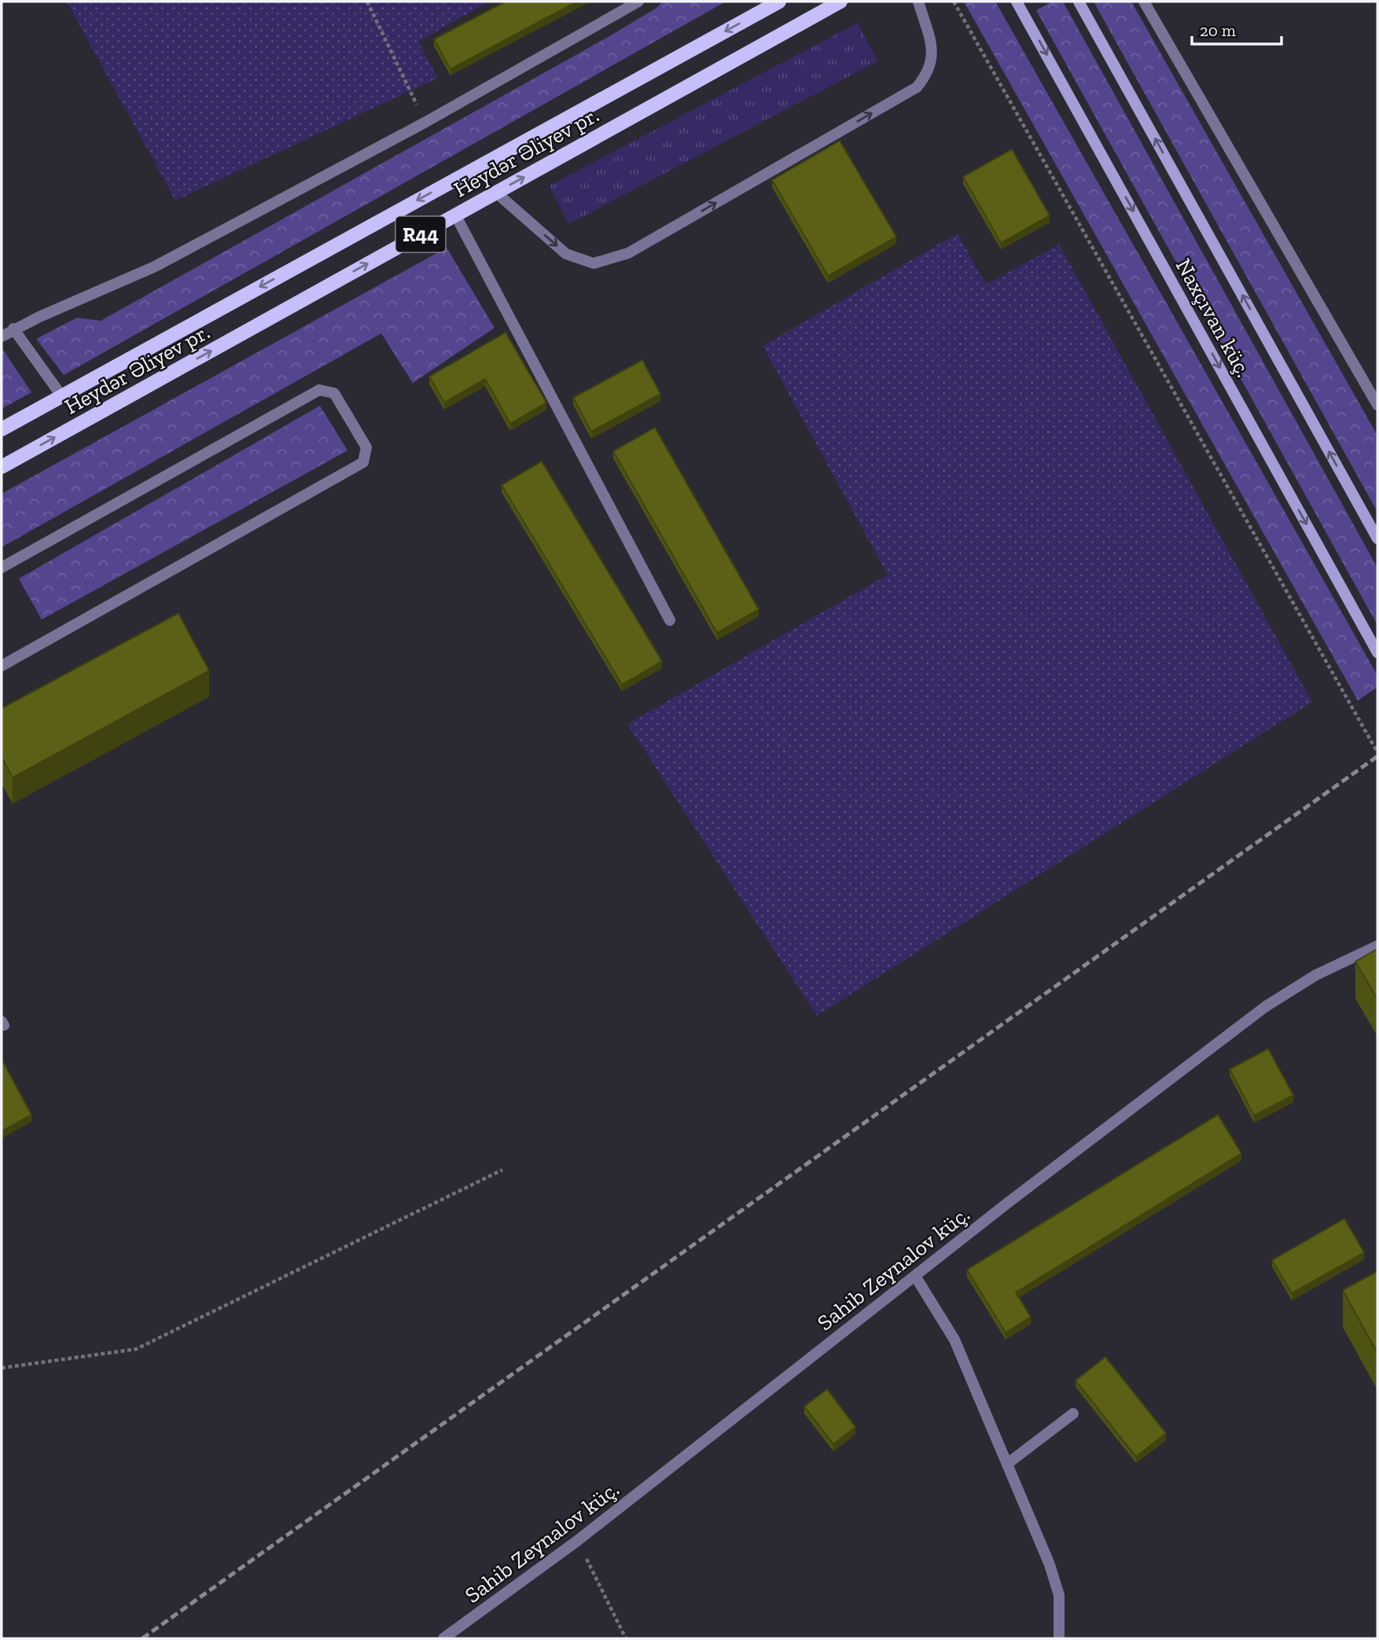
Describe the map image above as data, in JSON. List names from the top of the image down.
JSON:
{
  "streets": {
    "main road": ["Heydər Əliyev pr.", "R44", "Naxçıvan küç."],
    "street": ["Sahib Zeynalov küç."]
  },
  "scale_bar": "20 m"
}
